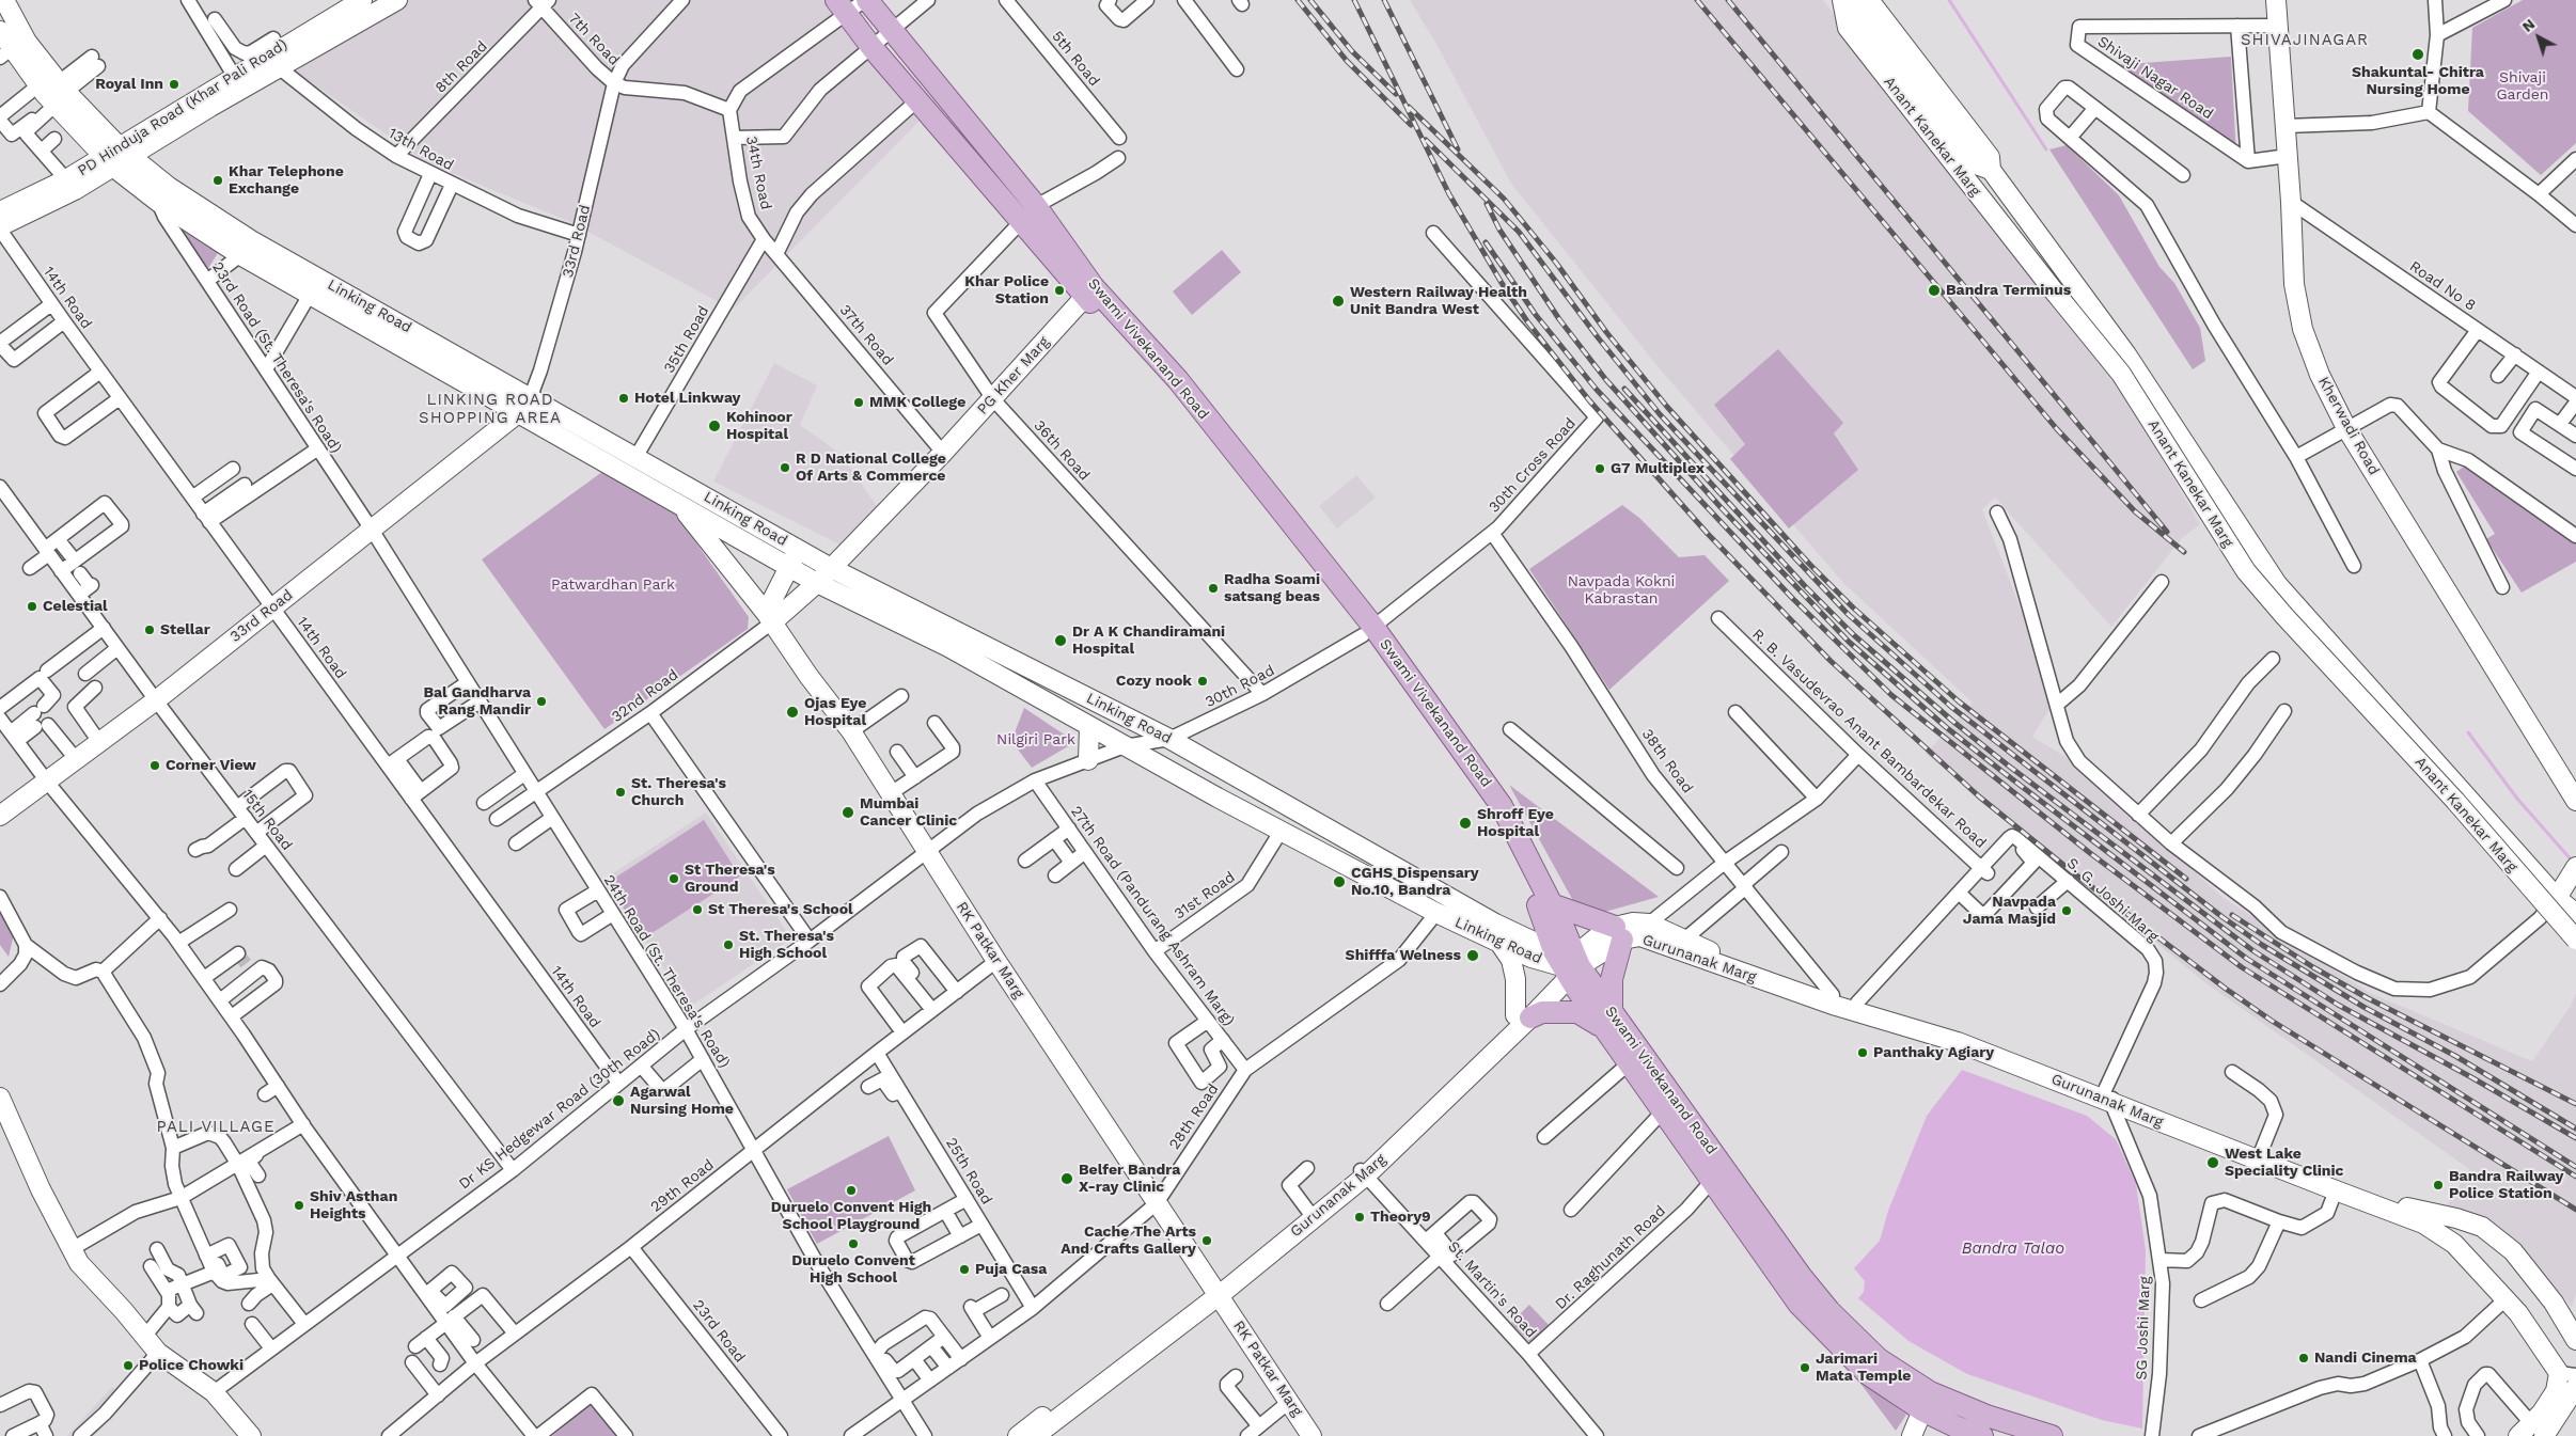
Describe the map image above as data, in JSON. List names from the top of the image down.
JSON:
{
  "streets": {
    "main road": [
      "PD Hinduja Road (Khar Pali Road)",
      "Anant Kanekar Marg",
      "33rd Road",
      "Linking Road",
      "Swami Vivekanand Road",
      "PG Kher Marg",
      "Kherwadi Road",
      "RK Patkar Marg",
      "Gurunanak Marg"
    ],
    "street": [
      "7th Road",
      "5th Road",
      "8th Road",
      "Shivaji Nagar Road",
      "13th Road",
      "34th Road",
      "Road No 8",
      "14th Road",
      "37th Road",
      "35th Road",
      "23rd Road (St. Theresa's Road)",
      "36th Road",
      "30th Cross Road",
      "30th Road",
      "32nd Road",
      "R. B. Vasudevrao Anant Bambardekar Road",
      "38th Road",
      "15th Road",
      "31st Road",
      "S. G. Joshi Marg",
      "27th Road (Pandurang Ashram Marg)",
      "24th Road (St. Theresa's Road)",
      "Dr KS Hedgewar Road (30th Road)",
      "28th Road",
      "25th Road",
      "29th Road",
      "Dr. Raghunath Road",
      "St. Martin's Road",
      "SG Joshi Marg",
      "23rd Road"
    ]
  },
  "crossings": [
    ["7th Road", "8th Road"],
    ["7th Road", "34th Road"],
    ["7th Road", "33rd Road"],
    ["8th Road", "13th Road"],
    ["Shivaji Nagar Road", "Kherwadi Road"],
    ["PD Hinduja Road (Khar Pali Road)", "13th Road"],
    ["PD Hinduja Road (Khar Pali Road)", "14th Road"],
    ["PD Hinduja Road (Khar Pali Road)", "Linking Road"],
    ["13th Road", "33rd Road"],
    ["34th Road", "37th Road"],
    ["34th Road", "35th Road"],
    ["33rd Road", "14th Road"],
    ["33rd Road", "Linking Road"],
    ["33rd Road", "23rd Road (St. Theresa's Road)"],
    ["33rd Road", "15th Road"],
    ["33rd Road", "24th Road (St. Theresa's Road)"],
    ["Road No 8", "Kherwadi Road"],
    ["14th Road", "Dr KS Hedgewar Road (30th Road)"],
    ["Linking Road", "35th Road"],
    ["Linking Road", "Swami Vivekanand Road"],
    ["Linking Road", "23rd Road (St. Theresa's Road)"],
    ["Linking Road", "PG Kher Marg"],
    ["Linking Road", "30th Road"],
    ["Linking Road", "31st Road"],
    ["Linking Road", "RK Patkar Marg"],
    ["Linking Road", "Gurunanak Marg"],
    ["Linking Road", "28th Road"],
    ["37th Road", "35th Road"],
    ["37th Road", "PG Kher Marg"],
    ["Swami Vivekanand Road", "PG Kher Marg"],
    ["Swami Vivekanand Road", "36th Road"],
    ["Swami Vivekanand Road", "30th Cross Road"],
    ["Swami Vivekanand Road", "30th Road"],
    ["Swami Vivekanand Road", "Gurunanak Marg"],
    ["Swami Vivekanand Road", "Dr. Raghunath Road"],
    ["23rd Road (St. Theresa's Road)", "24th Road (St. Theresa's Road)"],
    ["PG Kher Marg", "36th Road"],
    ["PG Kher Marg", "32nd Road"],
    ["PG Kher Marg", "RK Patkar Marg"],
    ["36th Road", "30th Road"],
    ["30th Cross Road", "30th Road"],
    ["30th Cross Road", "38th Road"],
    ["30th Road", "27th Road (Pandurang Ashram Marg)"],
    ["30th Road", "Dr KS Hedgewar Road (30th Road)"],
    ["32nd Road", "RK Patkar Marg"],
    ["32nd Road", "24th Road (St. Theresa's Road)"],
    ["R. B. Vasudevrao Anant Bambardekar Road", "Gurunanak Marg"],
    ["38th Road", "Gurunanak Marg"],
    ["15th Road", "Dr KS Hedgewar Road (30th Road)"],
    ["31st Road", "27th Road (Pandurang Ashram Marg)"],
    ["S. G. Joshi Marg", "Gurunanak Marg"],
    ["S. G. Joshi Marg", "SG Joshi Marg"],
    ["27th Road (Pandurang Ashram Marg)", "Dr KS Hedgewar Road (30th Road)"],
    ["27th Road (Pandurang Ashram Marg)", "28th Road"],
    ["RK Patkar Marg", "Gurunanak Marg"],
    ["RK Patkar Marg", "Dr KS Hedgewar Road (30th Road)"],
    ["RK Patkar Marg", "28th Road"],
    ["RK Patkar Marg", "29th Road"],
    ["Gurunanak Marg", "St. Martin's Road"],
    ["Gurunanak Marg", "SG Joshi Marg"],
    ["24th Road (St. Theresa's Road)", "Dr KS Hedgewar Road (30th Road)"],
    ["24th Road (St. Theresa's Road)", "28th Road"],
    ["24th Road (St. Theresa's Road)", "29th Road"],
    ["28th Road", "25th Road"],
    ["25th Road", "29th Road"],
    ["29th Road", "23rd Road"],
    ["Dr. Raghunath Road", "St. Martin's Road"]
  ],
  "districts": ["SHIVAJINAGAR", "LINKING ROAD SHOPPING AREA", "PALI VILLAGE"],
  "water": ["Bandra Talao"],
  "parks": [
    "Shivaji Garden",
    "Navpada Kokni Kabrastan",
    "Patwardhan Park",
    "Nilgiri Park"
  ],
  "places": [
    "Shakuntal- Chitra Nursing Home",
    "Royal Inn",
    "Khar Telephone Exchange",
    "Khar Police Station",
    "Bandra Terminus",
    "Western Railway Health Unit Bandra West",
    "Hotel Linkway",
    "MMK College",
    "Kohinoor Hospital",
    "R D National College Of Arts & Commerce",
    "G7 Multiplex",
    "Radha Soami satsang beas",
    "Celestial",
    "Stellar",
    "Dr A K Chandiramani Hospital",
    "Cozy nook",
    "Bal Gandharva Rang Mandir",
    "Ojas Eye Hospital",
    "Corner View",
    "St. Theresa's Church",
    "Mumbai Cancer Clinic",
    "Shroff Eye Hospital",
    "St Theresa's Ground",
    "CGHS Dispensary No.10, Bandra",
    "St Theresa's School",
    "Navpada Jama Masjid",
    "St. Theresa's High School",
    "Shifffa Welness",
    "Panthaky Agiary",
    "Agarwal Nursing Home",
    "West Lake Speciality Clinic",
    "Belfer Bandra X-ray Clinic",
    "Bandra Railway Police Station",
    "Duruelo Convent High School Playground",
    "Shiv Asthan Heights",
    "Theory9",
    "Cache The Arts And Crafts Gallery",
    "Duruelo Convent High School",
    "Puja Casa",
    "Nandi Cinema",
    "Police Chowki",
    "Jarimari Mata Temple"
  ],
  "north": "top left"
}
